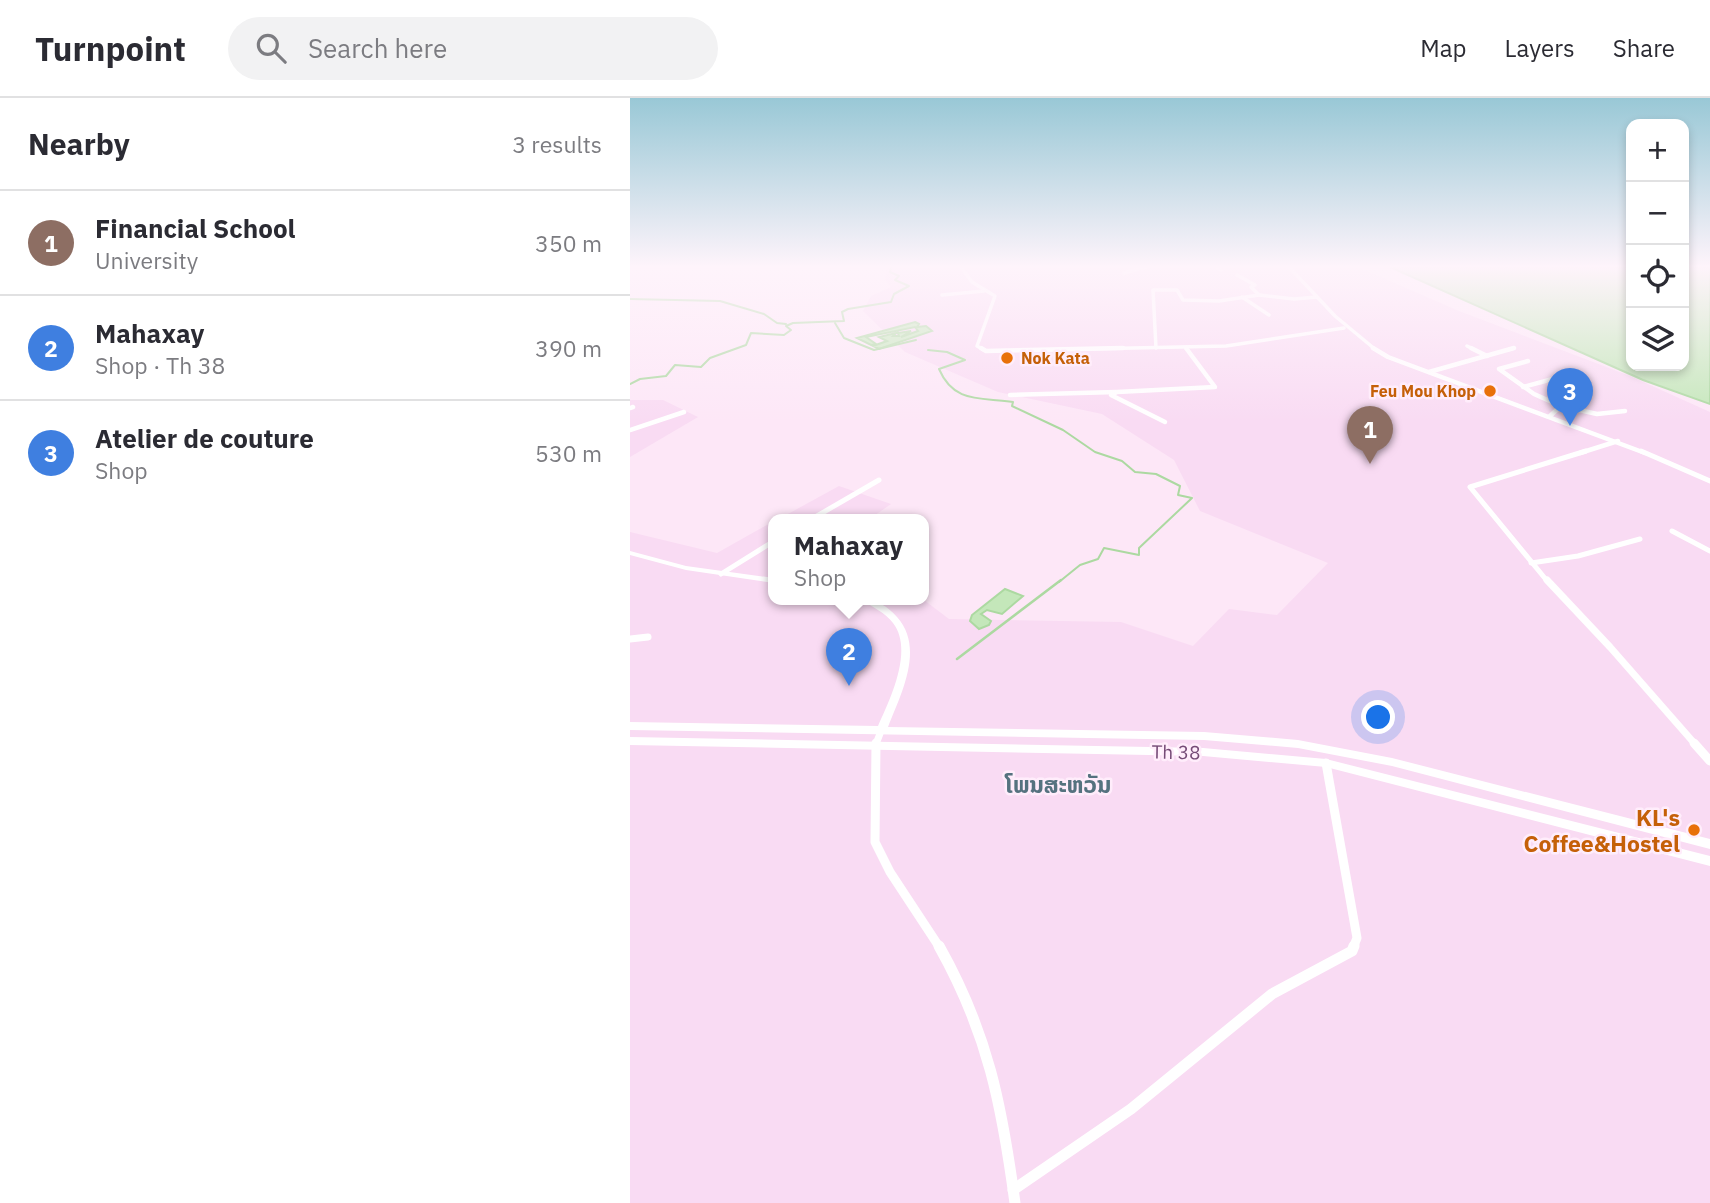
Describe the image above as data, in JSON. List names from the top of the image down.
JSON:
{
  "streets": {
    "street": ["Th 38"]
  },
  "districts": ["ໂພນສະຫວັນ"],
  "places": ["Nok Kata", "Feu Mou Khop", "KL's Coffee&Hostel"],
  "page": {
    "header": "Turnpoint",
    "search": "Search here",
    "nav": ["Map", "Layers", "Share"],
    "heading": ["Nearby", "3 results"],
    "map_buttons": ["+", "−"],
    "list": [
      {
        "mark": "1",
        "name": "Financial School",
        "note": "University",
        "value": "350 m"
      },
      {
        "mark": "2",
        "name": "Mahaxay",
        "note": "Shop · Th 38",
        "value": "390 m"
      },
      {
        "mark": "3",
        "name": "Atelier de couture",
        "note": "Shop",
        "value": "530 m"
      }
    ],
    "pins": ["3", "1", "2"],
    "popup": ["Mahaxay", "Shop"]
  }
}
